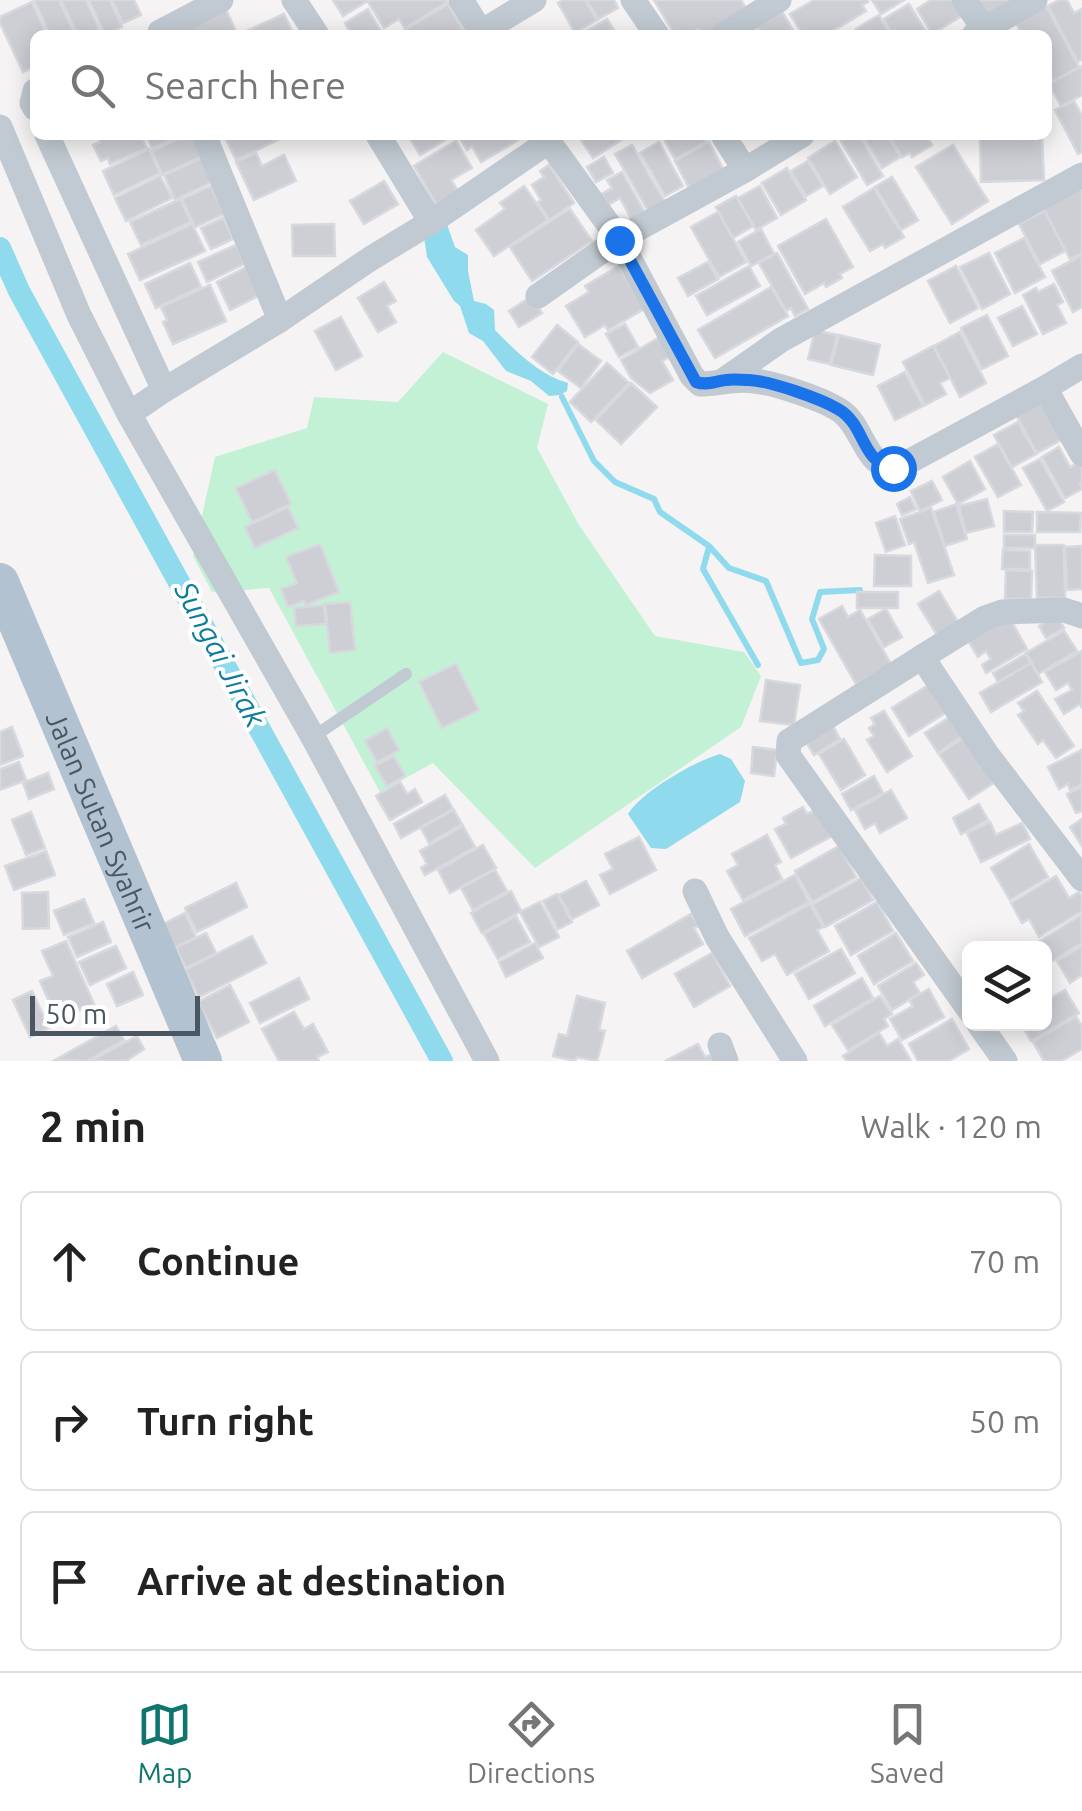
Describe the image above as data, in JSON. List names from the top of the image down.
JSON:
{
  "streets": {
    "main road": ["Jalan Sutan Syahrir"]
  },
  "water": ["Sungai Jirak"],
  "scale_bar": "50 m",
  "page": {
    "search": "Search here",
    "scale": "50 m",
    "heading": ["2 min", "Walk · 120 m"],
    "list": [
      ["Continue", "70 m"],
      ["Turn right", "50 m"],
      "Arrive at destination"
    ],
    "nav": ["Map", "Directions", "Saved"]
  }
}
